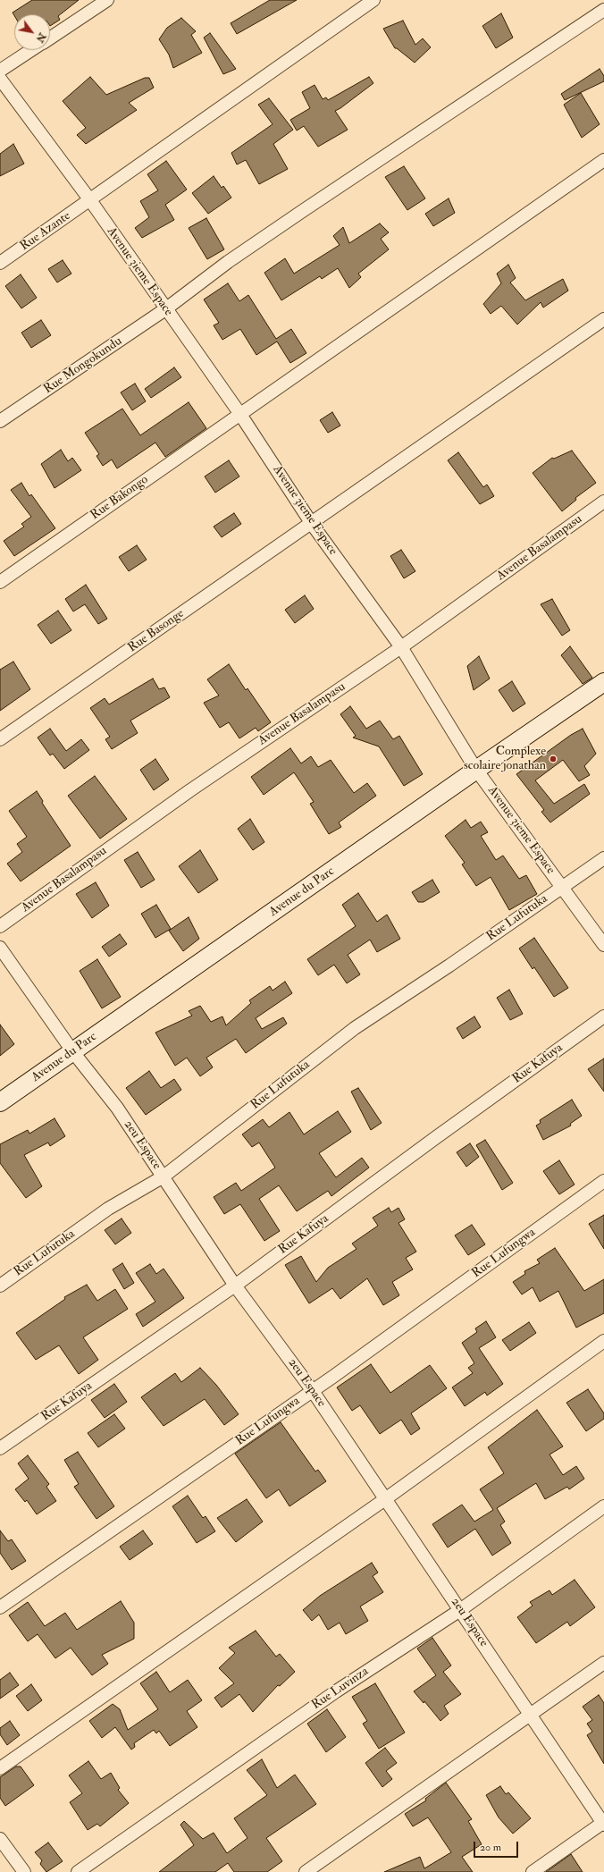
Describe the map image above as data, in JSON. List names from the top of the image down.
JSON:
{
  "streets": {
    "street": [
      "Rue Azante",
      "Avenue 3ieme Espace",
      "Rue Mongokundu",
      "Rue Bakongo",
      "Avenue Basalampasu",
      "Rue Basonge",
      "Avenue du Parc",
      "Rue Lufutuka",
      "Rue Kafuya",
      "2eu Espace",
      "Rue Lufungwa",
      "Rue Luvinza"
    ]
  },
  "crossings": [
    ["Rue Azante", "Avenue 3ieme Espace"],
    ["Avenue 3ieme Espace", "Rue Mongokundu"],
    ["Avenue 3ieme Espace", "Rue Bakongo"],
    ["Avenue 3ieme Espace", "Avenue Basalampasu"],
    ["Avenue 3ieme Espace", "Rue Basonge"],
    ["Avenue 3ieme Espace", "Avenue du Parc"],
    ["Avenue 3ieme Espace", "Rue Lufutuka"],
    ["Avenue du Parc", "2eu Espace"],
    ["Rue Lufutuka", "2eu Espace"],
    ["Rue Kafuya", "2eu Espace"],
    ["2eu Espace", "Rue Lufungwa"],
    ["2eu Espace", "Rue Luvinza"]
  ],
  "places": ["Complexe scolaire jonathan"],
  "scale_bar": "20 m",
  "north": "bottom right"
}
